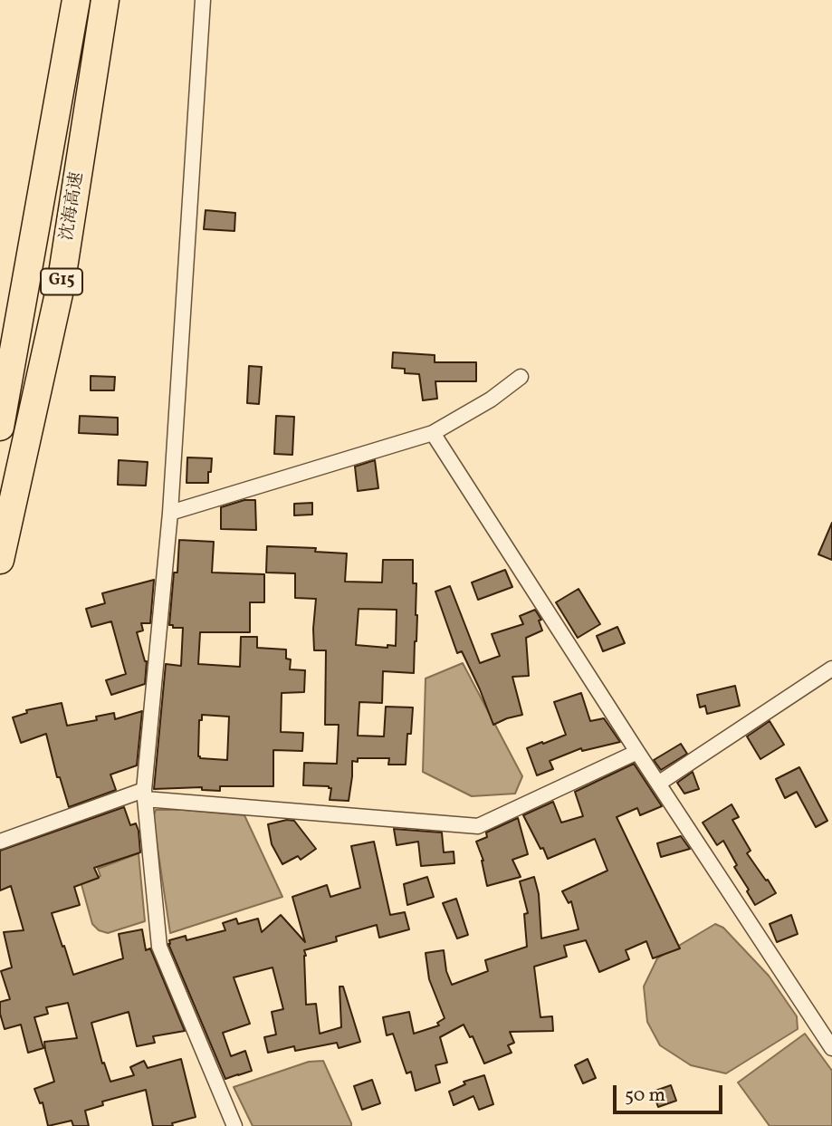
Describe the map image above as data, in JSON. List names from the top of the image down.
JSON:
{
  "streets": {
    "highway": ["沈海高速", "G15"]
  },
  "scale_bar": "50 m"
}
